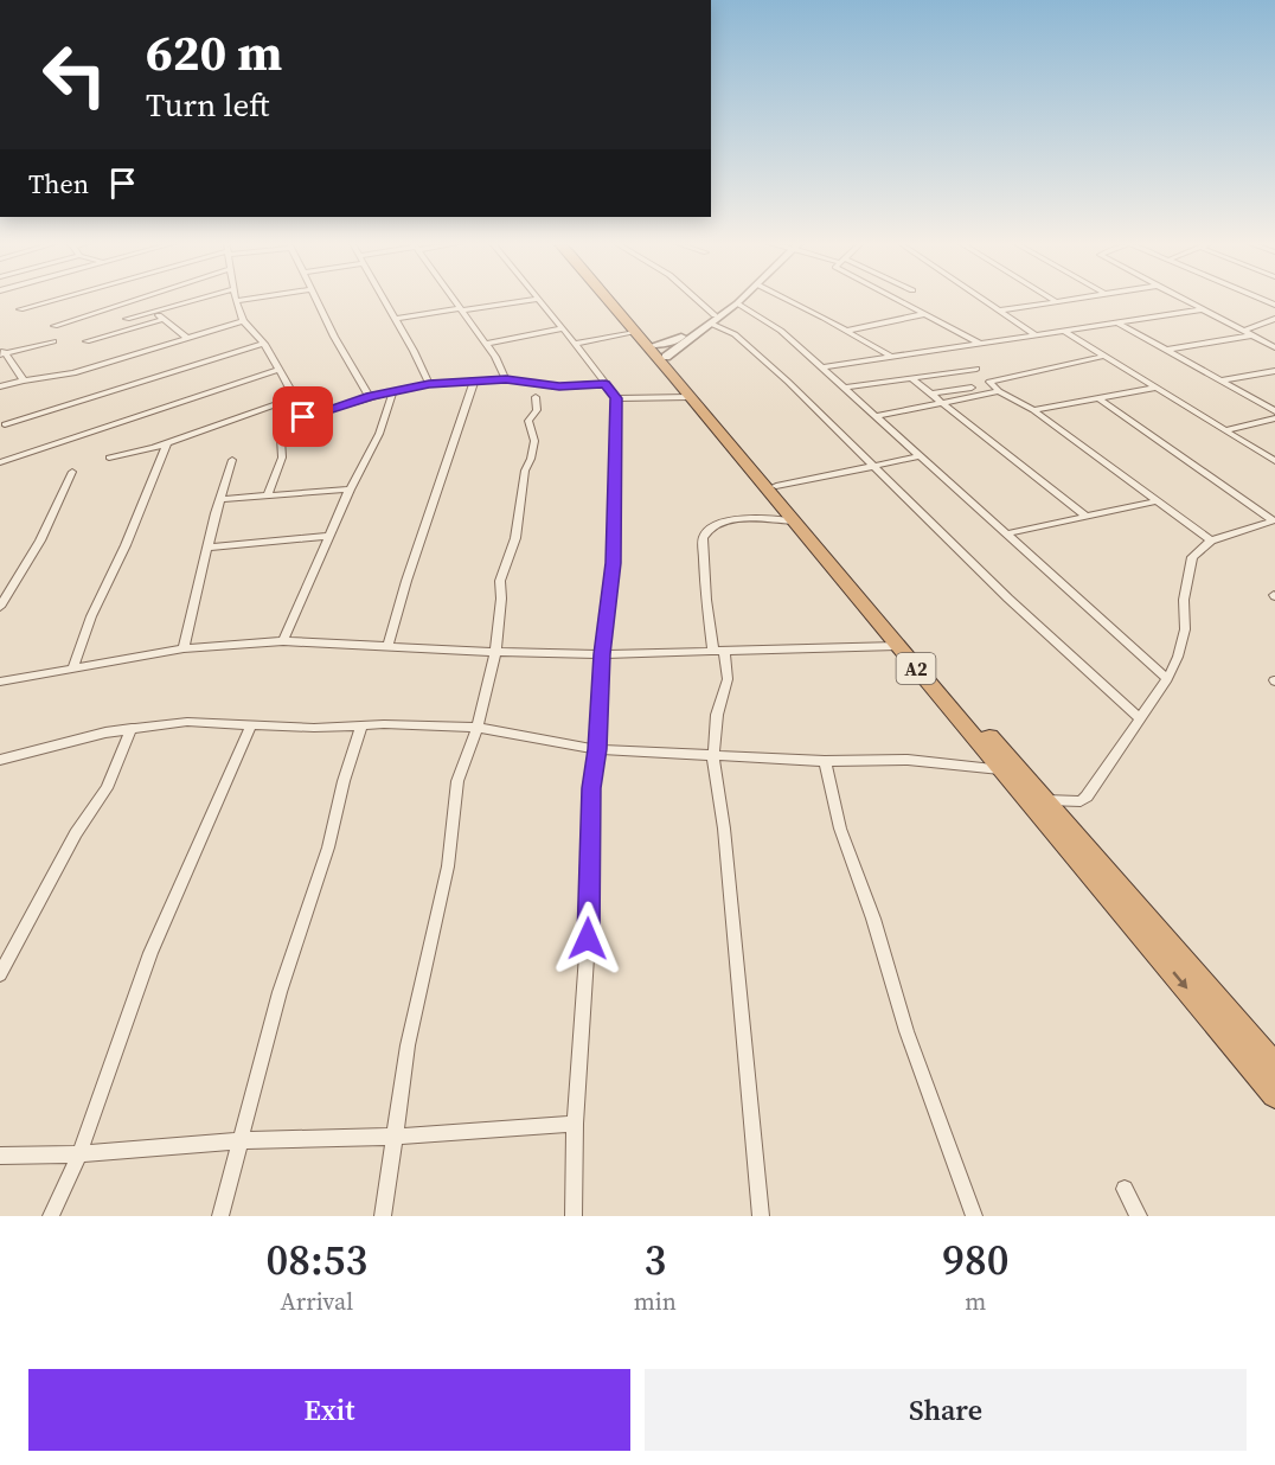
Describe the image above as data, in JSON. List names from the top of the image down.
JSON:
{
  "streets": {
    "highway": ["A2"]
  },
  "page": {
    "turn": ["620 m", "Turn left"],
    "then": "Then",
    "eta": [
      "08:53",
      "Arrival",
      "3",
      "min",
      "980",
      "m"
    ],
    "buttons": ["Exit", "Share"]
  }
}
